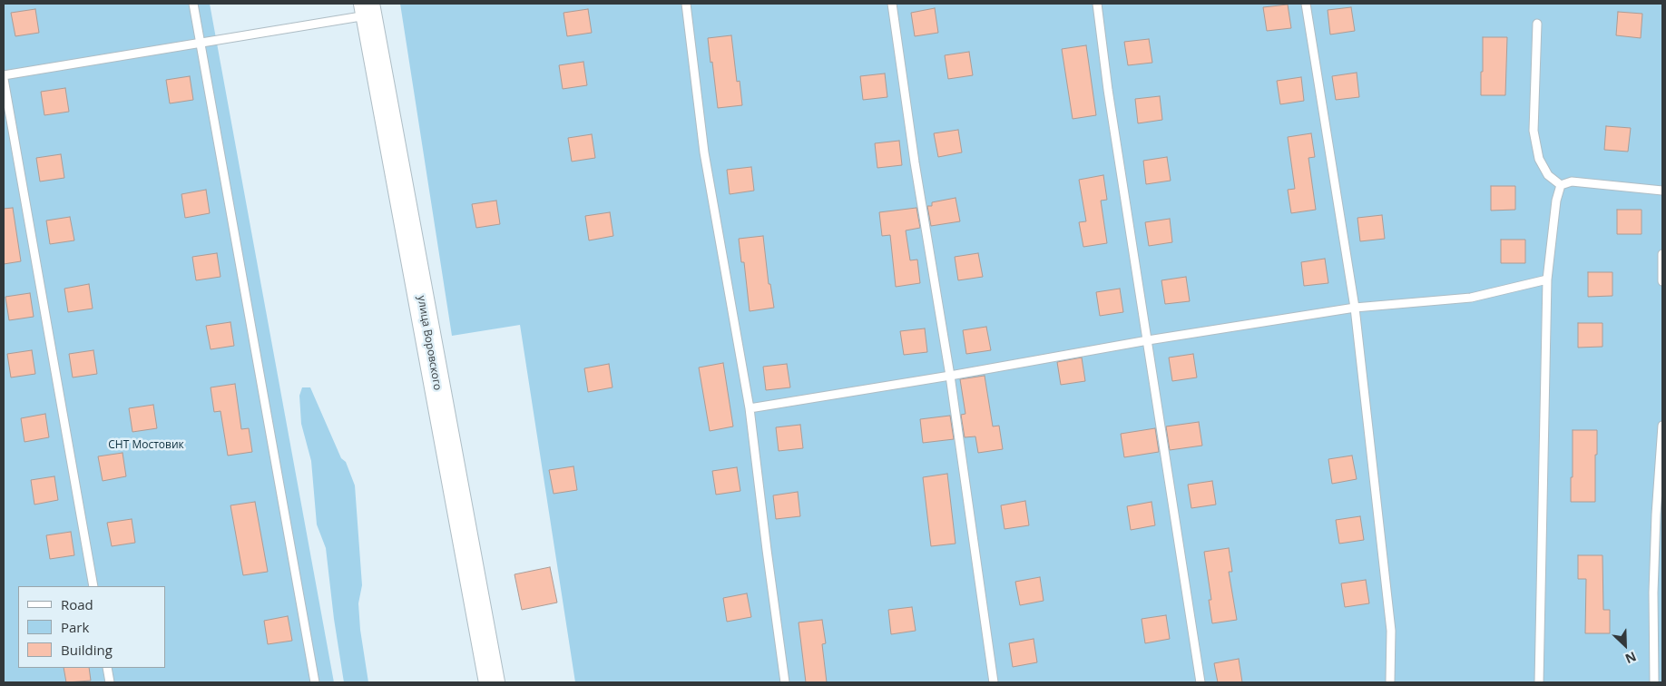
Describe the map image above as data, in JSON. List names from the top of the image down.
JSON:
{
  "streets": {
    "main road": ["улица Воровского"]
  },
  "parks": ["СНТ Мостовик"],
  "legend": ["Road", "Park", "Building"],
  "north": "bottom right"
}
